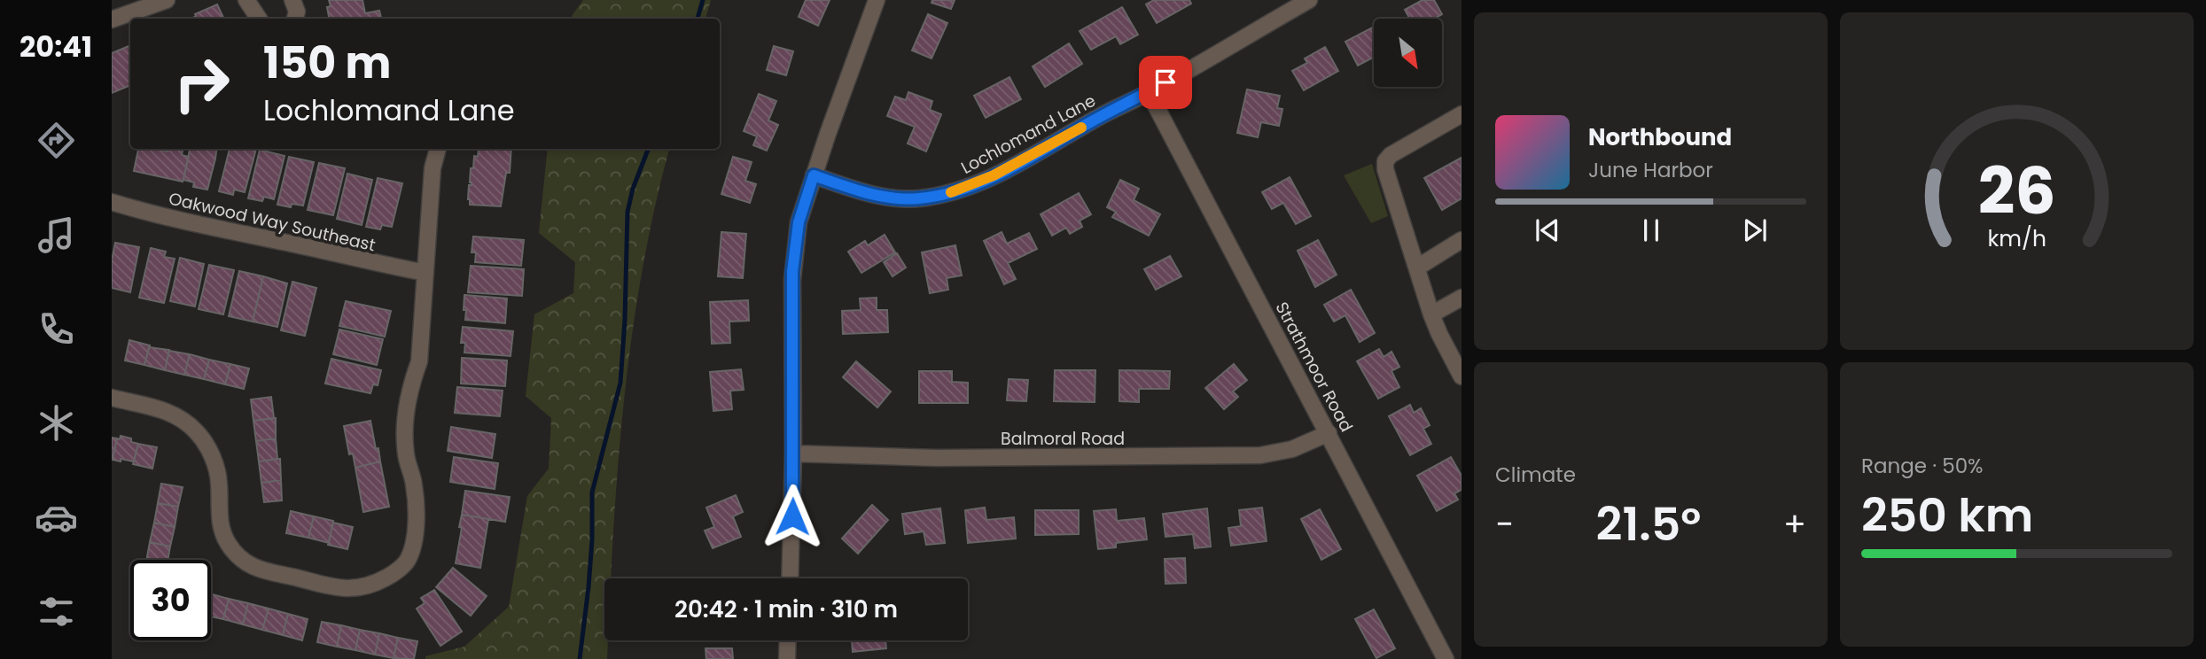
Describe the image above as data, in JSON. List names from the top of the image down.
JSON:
{
  "streets": {
    "street": [
      "Lochlomand Lane",
      "Oakwood Way Southeast",
      "Strathmoor Road",
      "Balmoral Road"
    ]
  },
  "crossings": [
    ["Lochlomand Lane", "Strathmoor Road"],
    ["Strathmoor Road", "Balmoral Road"]
  ],
  "north": "bottom right",
  "page": {
    "tabs": "20:41",
    "turn": ["150 m", "Lochlomand Lane"],
    "song": ["Northbound", "June Harbor"],
    "tile": [
      "Climate",
      ["Range · 50%", "250 km"]
    ],
    "heat": ["−", "21.5°", "+"],
    "limit": "30",
    "trip": "20:42 · 1 min · 310 m",
    "gauge": ["26", "km/h"]
  }
}
